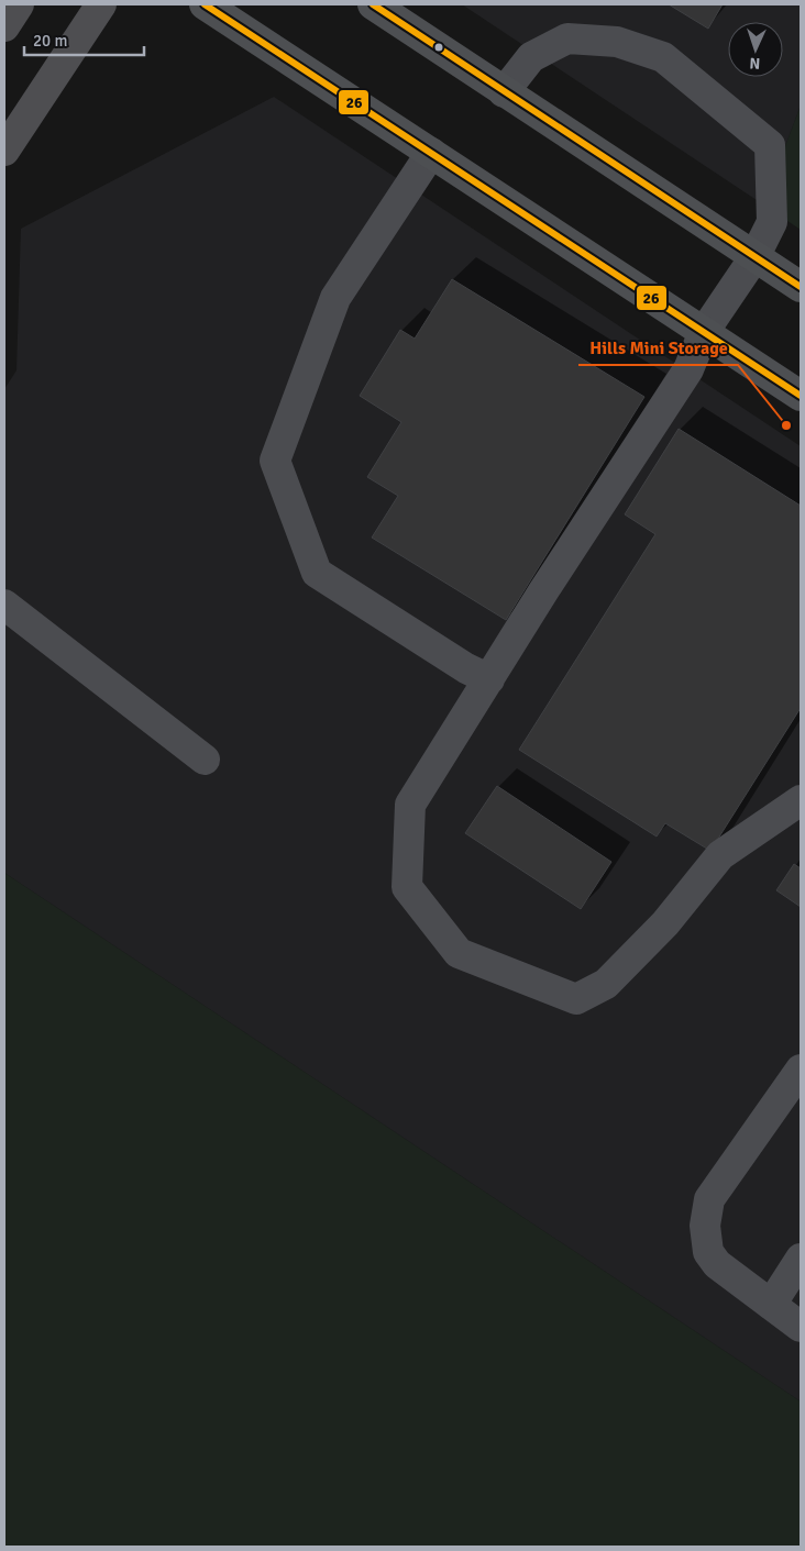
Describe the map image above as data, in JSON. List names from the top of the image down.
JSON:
{
  "places": ["Hills Mini Storage"],
  "lines": ["transit line 26"],
  "scale_bar": "20 m",
  "north": "bottom"
}
